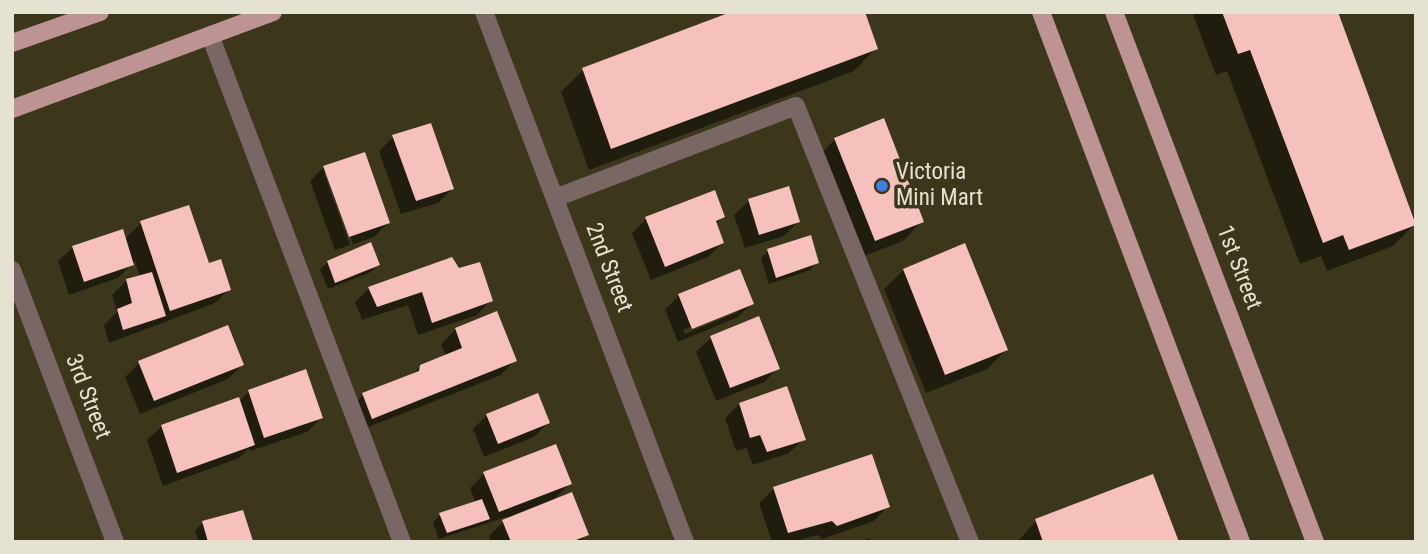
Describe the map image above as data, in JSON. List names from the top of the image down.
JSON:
{
  "streets": {
    "main road": ["1st Street"],
    "street": ["2nd Street", "3rd Street"]
  },
  "places": ["Victoria Mini Mart"]
}
